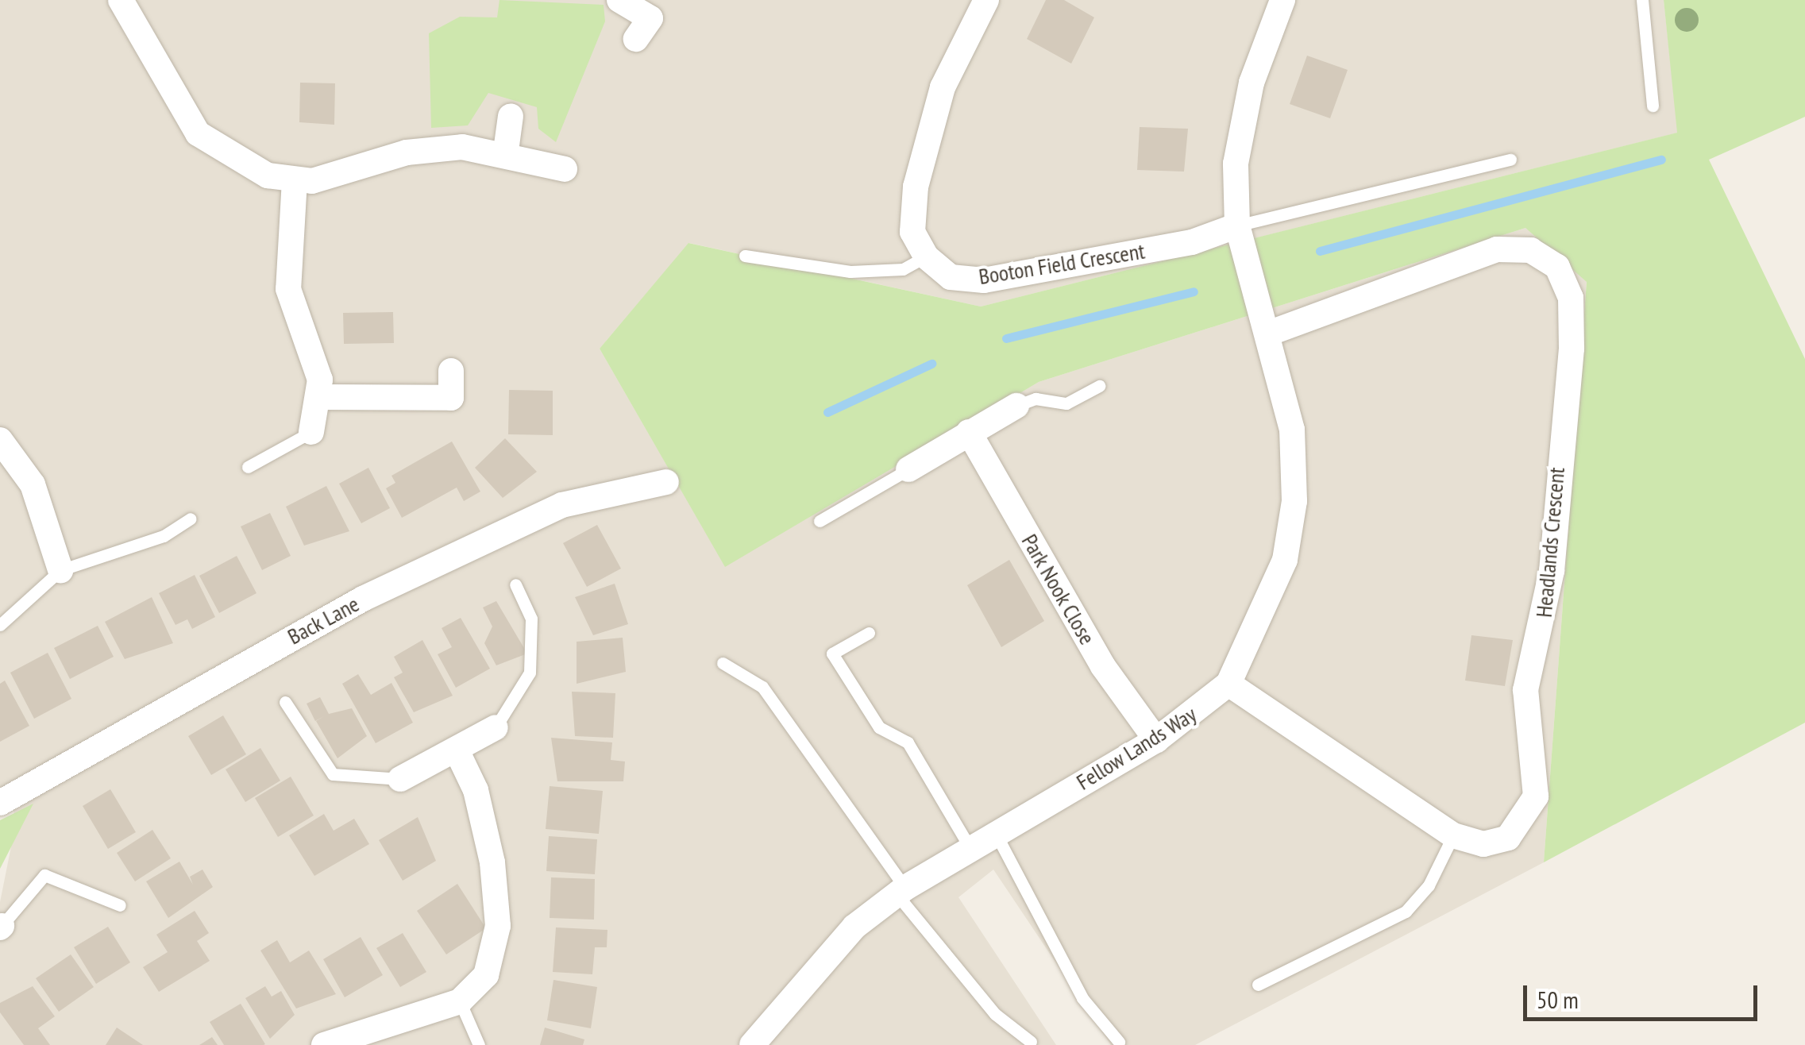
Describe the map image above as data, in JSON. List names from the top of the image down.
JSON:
{
  "streets": {
    "street": [
      "Booton Field Crescent",
      "Headlands Crescent",
      "Park Nook Close",
      "Back Lane",
      "Fellow Lands Way"
    ]
  },
  "crossings": [
    ["Booton Field Crescent", "Fellow Lands Way"],
    ["Headlands Crescent", "Fellow Lands Way"],
    ["Park Nook Close", "Fellow Lands Way"]
  ],
  "scale_bar": "50 m"
}
